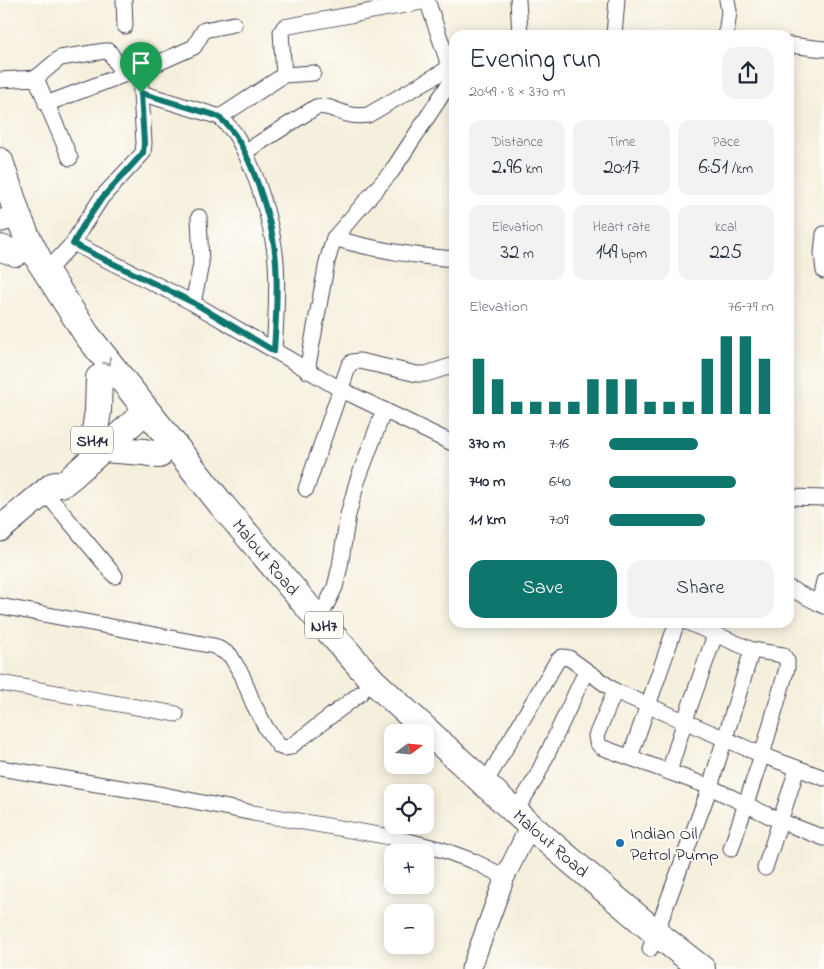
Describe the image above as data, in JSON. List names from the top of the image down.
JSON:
{
  "streets": {
    "highway": ["Malout Road", "NH7"],
    "main road": ["SH14"]
  },
  "crossings": [
    ["SH14", "Malout Road"],
    ["Malout Road", "NH7"]
  ],
  "places": ["Indian Oil Petrol Pump"],
  "north": "right",
  "page": {
    "heading": ["Evening run", "20:49 · 8 × 370 m"],
    "stats": [
      ["Distance", "2.96 km"],
      ["Time", "20:17"],
      ["Pace", "6:51 /km"],
      ["Elevation", "32 m"],
      ["Heart rate", "149 bpm"],
      ["kcal", "225"]
    ],
    "chart": ["Elevation", "76–79 m"],
    "list": [
      {
        "name": "370 m",
        "note": "7:16"
      },
      {
        "name": "740 m",
        "note": "6:40"
      },
      {
        "name": "1.1 km",
        "note": "7:09"
      }
    ],
    "buttons": ["Save", "Share"],
    "map_buttons": ["+", "−"]
  }
}
